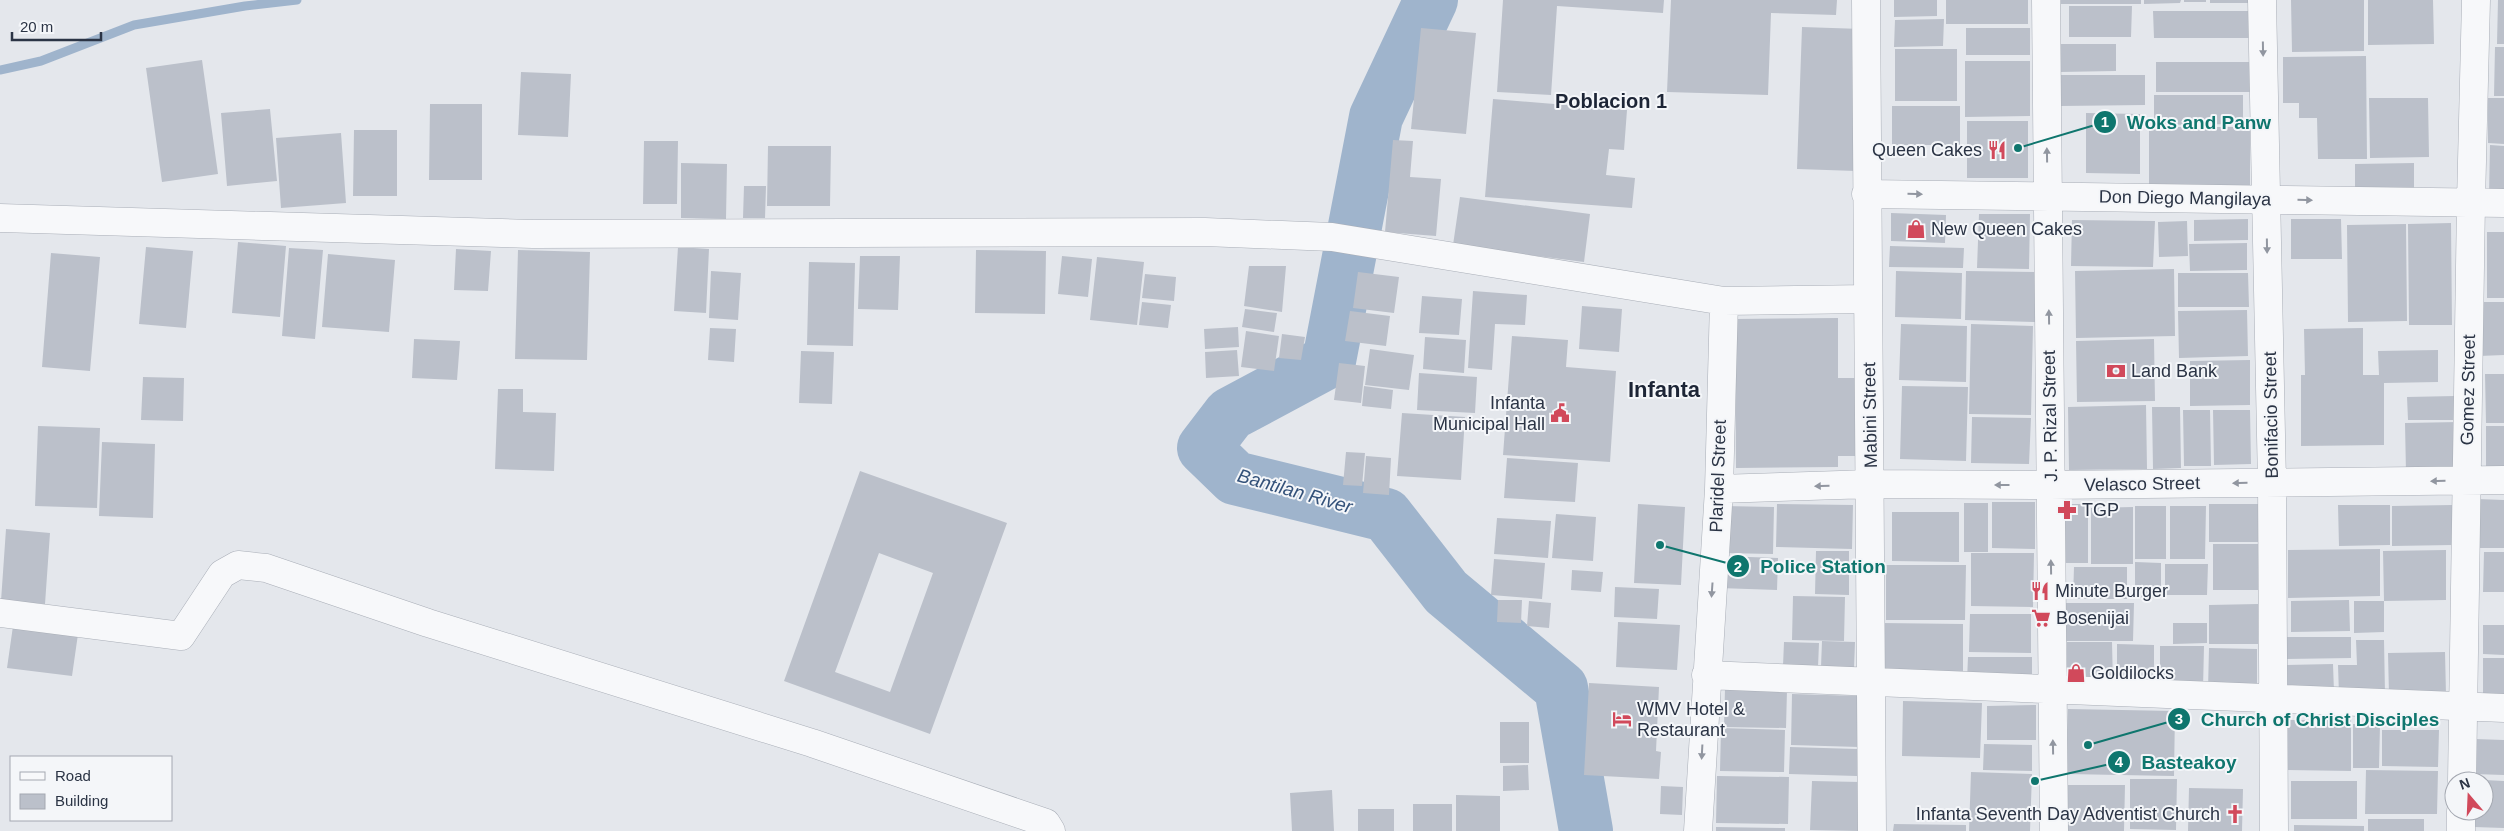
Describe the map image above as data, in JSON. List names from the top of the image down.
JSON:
{
  "streets": {
    "street": [
      "Don Diego Mangilaya",
      "Gomez Street",
      "Mabini Street",
      "Bonifacio Street",
      "J. P. Rizal Street",
      "Plaridel Street",
      "Velasco Street"
    ]
  },
  "crossings": [
    ["Don Diego Mangilaya", "Gomez Street"],
    ["Don Diego Mangilaya", "Mabini Street"],
    ["Don Diego Mangilaya", "Bonifacio Street"],
    ["Don Diego Mangilaya", "J. P. Rizal Street"],
    ["Gomez Street", "Velasco Street"],
    ["Mabini Street", "Velasco Street"],
    ["Bonifacio Street", "Velasco Street"],
    ["J. P. Rizal Street", "Velasco Street"],
    ["Plaridel Street", "Velasco Street"]
  ],
  "one_way": [
    "Don Diego Mangilaya",
    "Bonifacio Street",
    "J. P. Rizal Street",
    "Plaridel Street"
  ],
  "districts": ["Poblacion 1", "Infanta"],
  "water": ["Bantilan River"],
  "places": {
    "other": [
      "Woks and Panw",
      "Police Station",
      "Church of Christ Disciples",
      "Basteakoy"
    ],
    "restaurant": ["Queen Cakes", "Minute Burger"],
    "shop": ["New Queen Cakes", "Goldilocks"],
    "bank": ["Land Bank"],
    "public building": ["Infanta Municipal Hall"],
    "pharmacy": ["TGP"],
    "supermarket": ["Bosenijai"],
    "hotel": ["WMV Hotel & Restaurant"],
    "church": ["Infanta Seventh Day Adventist Church"]
  },
  "legend": ["Road", "Building"],
  "scale_bar": "20 m",
  "north": "top"
}
